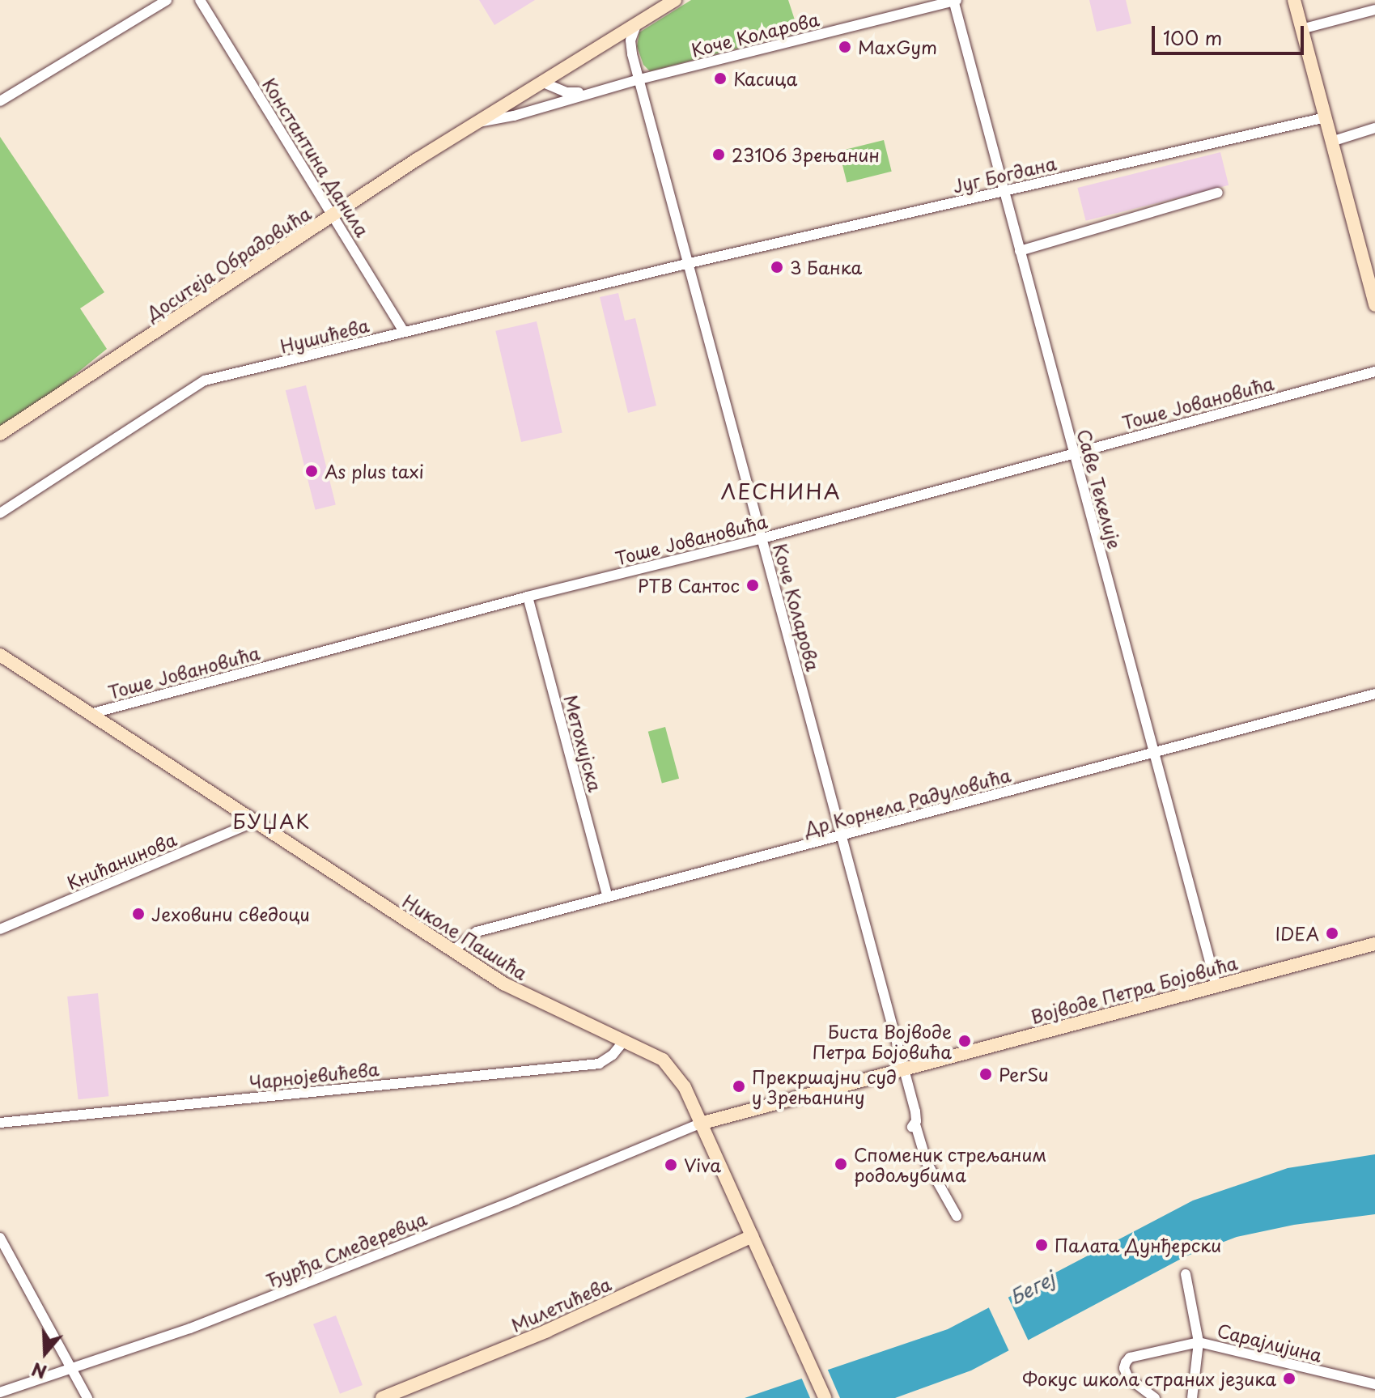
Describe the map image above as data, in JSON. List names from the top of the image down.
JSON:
{
  "streets": {
    "street": [
      "Коче Коларова",
      "Константина Данила",
      "Југ Богдана",
      "Доситеја Обрадовића",
      "Нушићева",
      "Тоше Јовановића",
      "Саве Текелије",
      "Метохијска",
      "Др Корнела Радуловића",
      "Книћанинова",
      "Николе Пашића",
      "Војводе Петра Бојовића",
      "Чарнојевићева",
      "Ђурђа Смедеревца",
      "Милетићева",
      "Сарајлијина"
    ]
  },
  "crossings": [
    ["Коче Коларова", "Југ Богдана"],
    ["Коче Коларова", "Доситеја Обрадовића"],
    ["Коче Коларова", "Нушићева"],
    ["Коче Коларова", "Тоше Јовановића"],
    ["Коче Коларова", "Саве Текелије"],
    ["Коче Коларова", "Др Корнела Радуловића"],
    ["Коче Коларова", "Војводе Петра Бојовића"],
    ["Константина Данила", "Доситеја Обрадовића"],
    ["Константина Данила", "Нушићева"],
    ["Југ Богдана", "Нушићева"],
    ["Југ Богдана", "Саве Текелије"],
    ["Тоше Јовановића", "Саве Текелије"],
    ["Тоше Јовановића", "Метохијска"],
    ["Тоше Јовановића", "Николе Пашића"],
    ["Саве Текелије", "Др Корнела Радуловића"],
    ["Саве Текелије", "Војводе Петра Бојовића"],
    ["Метохијска", "Др Корнела Радуловића"],
    ["Др Корнела Радуловића", "Николе Пашића"],
    ["Книћанинова", "Николе Пашића"],
    ["Николе Пашића", "Војводе Петра Бојовића"],
    ["Николе Пашића", "Чарнојевићева"],
    ["Николе Пашића", "Ђурђа Смедеревца"],
    ["Николе Пашића", "Милетићева"],
    ["Војводе Петра Бојовића", "Ђурђа Смедеревца"]
  ],
  "districts": ["ЛЕСНИНА", "БУЏАК"],
  "water": ["Бегеј"],
  "places": [
    "MaxGym",
    "Касица",
    "23106 Зрењанин",
    "3 Банка",
    "As plus taxi",
    "РТВ Сантос",
    "Јеховини сведоци",
    "IDEA",
    "Биста Војводе Петра Бојовића",
    "PerSu",
    "Прекршајни суд у Зрењанину",
    "Споменик стрељаним родољубима",
    "Viva",
    "Палата Дунђерски",
    "Фокус школа страних језика"
  ],
  "scale_bar": "100 m",
  "north": "bottom"
}
